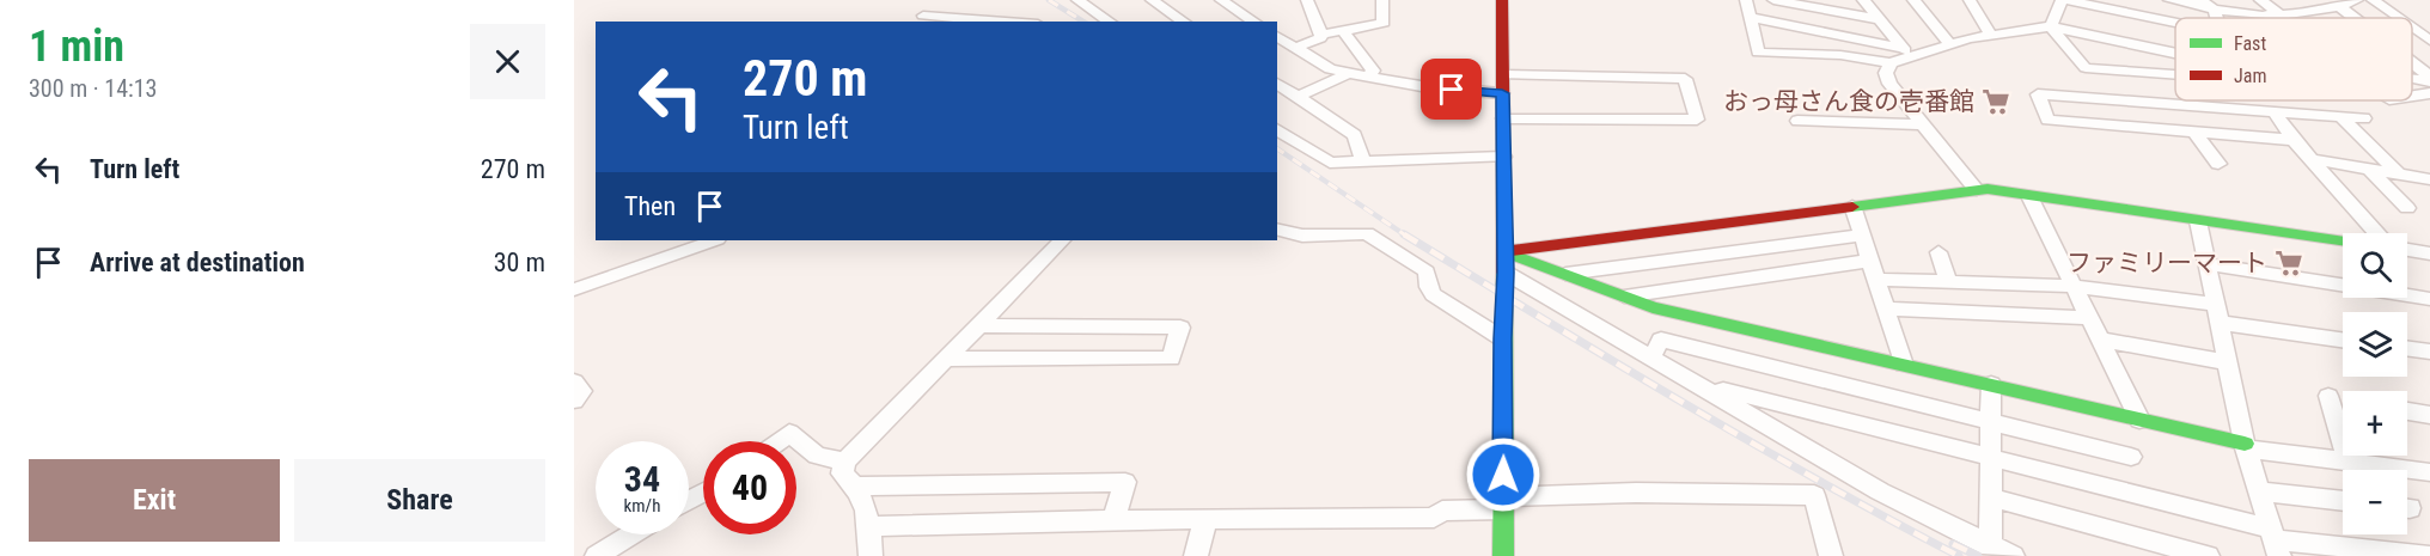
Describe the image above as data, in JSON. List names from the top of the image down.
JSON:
{
  "places": {
    "supermarket": ["おっ母さん食の壱番館", "ファミリーマート"]
  },
  "legend": ["Fast", "Jam"],
  "page": {
    "heading": ["1 min", "300 m · 14:13"],
    "turn": ["270 m", "Turn left"],
    "list": [
      {
        "name": "Turn left",
        "value": "270 m"
      },
      {
        "name": "Arrive at destination",
        "value": "30 m"
      }
    ],
    "then": "Then",
    "map_buttons": ["+", "−"],
    "speed": "34 km/h",
    "limit": "40",
    "buttons": ["Exit", "Share"]
  }
}
